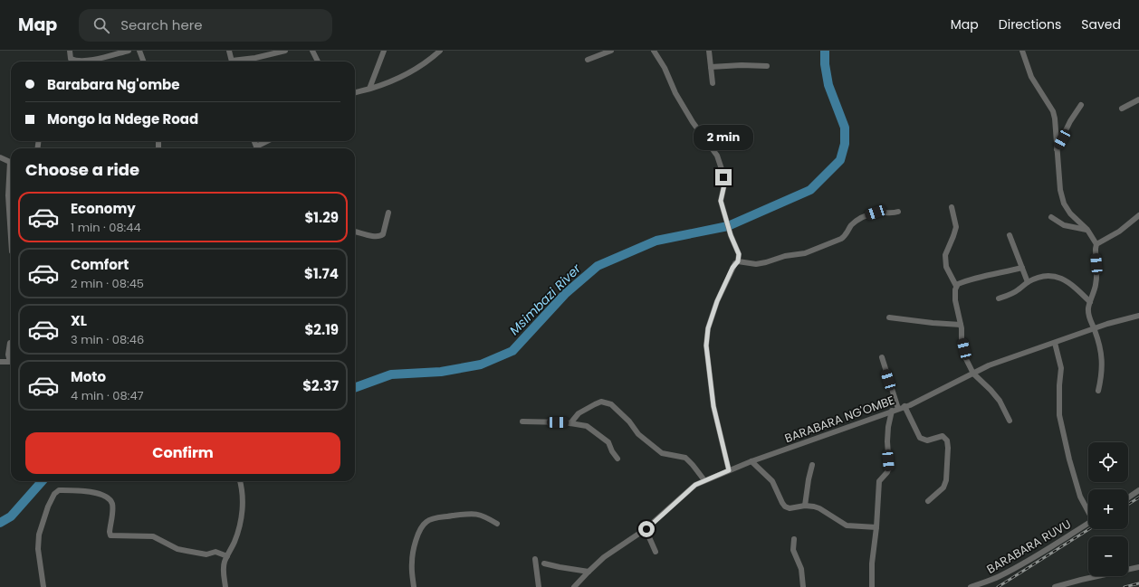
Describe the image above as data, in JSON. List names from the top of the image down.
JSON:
{
  "streets": {
    "street": ["BARABARA NG'OMBE", "BARABARA RUVU"]
  },
  "water": ["Msimbazi River"],
  "page": {
    "header": "Map",
    "search": "Search here",
    "nav": ["Map", "Directions", "Saved"],
    "banner": ["Barabara Ng'ombe", "Mongo la Ndege Road"],
    "bubble": "2 min",
    "heading": "Choose a ride",
    "list": [
      {
        "name": "Economy",
        "note": "1 min · 08:44",
        "value": "$1.29"
      },
      {
        "name": "Comfort",
        "note": "2 min · 08:45",
        "value": "$1.74"
      },
      {
        "name": "XL",
        "note": "3 min · 08:46",
        "value": "$2.19"
      },
      {
        "name": "Moto",
        "note": "4 min · 08:47",
        "value": "$2.37"
      }
    ],
    "buttons": "Confirm",
    "map_buttons": ["+", "−"]
  }
}
